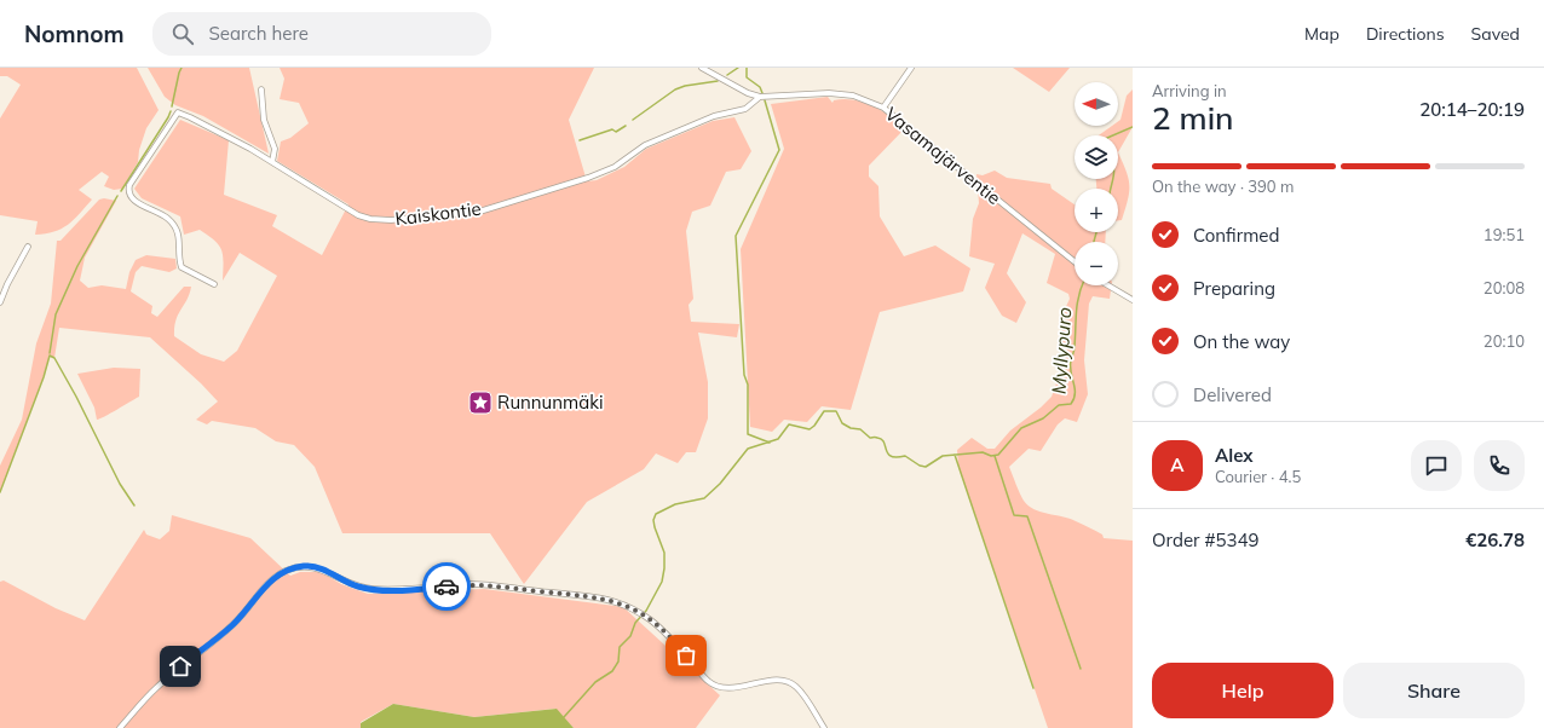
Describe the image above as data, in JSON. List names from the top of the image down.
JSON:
{
  "streets": {
    "street": ["Vasamajärventie", "Kaiskontie"]
  },
  "crossings": [
    ["Vasamajärventie", "Kaiskontie"]
  ],
  "water": ["Myllypuro"],
  "places": {
    "place": ["Runnunmäki"]
  },
  "north": "left",
  "page": {
    "header": "Nomnom",
    "search": "Search here",
    "nav": ["Map", "Directions", "Saved"],
    "heading": ["2 min", "Arriving in", "20:14–20:19"],
    "panel": [
      "Alex",
      "Courier · 4.5",
      "Order #5349",
      "€26.78"
    ],
    "map_buttons": ["+", "−"],
    "bar": "On the way · 390 m",
    "list": [
      ["Confirmed", "19:51"],
      ["Preparing", "20:08"],
      ["On the way", "20:10"],
      "Delivered"
    ],
    "round": "A",
    "buttons": ["Help", "Share"]
  }
}
